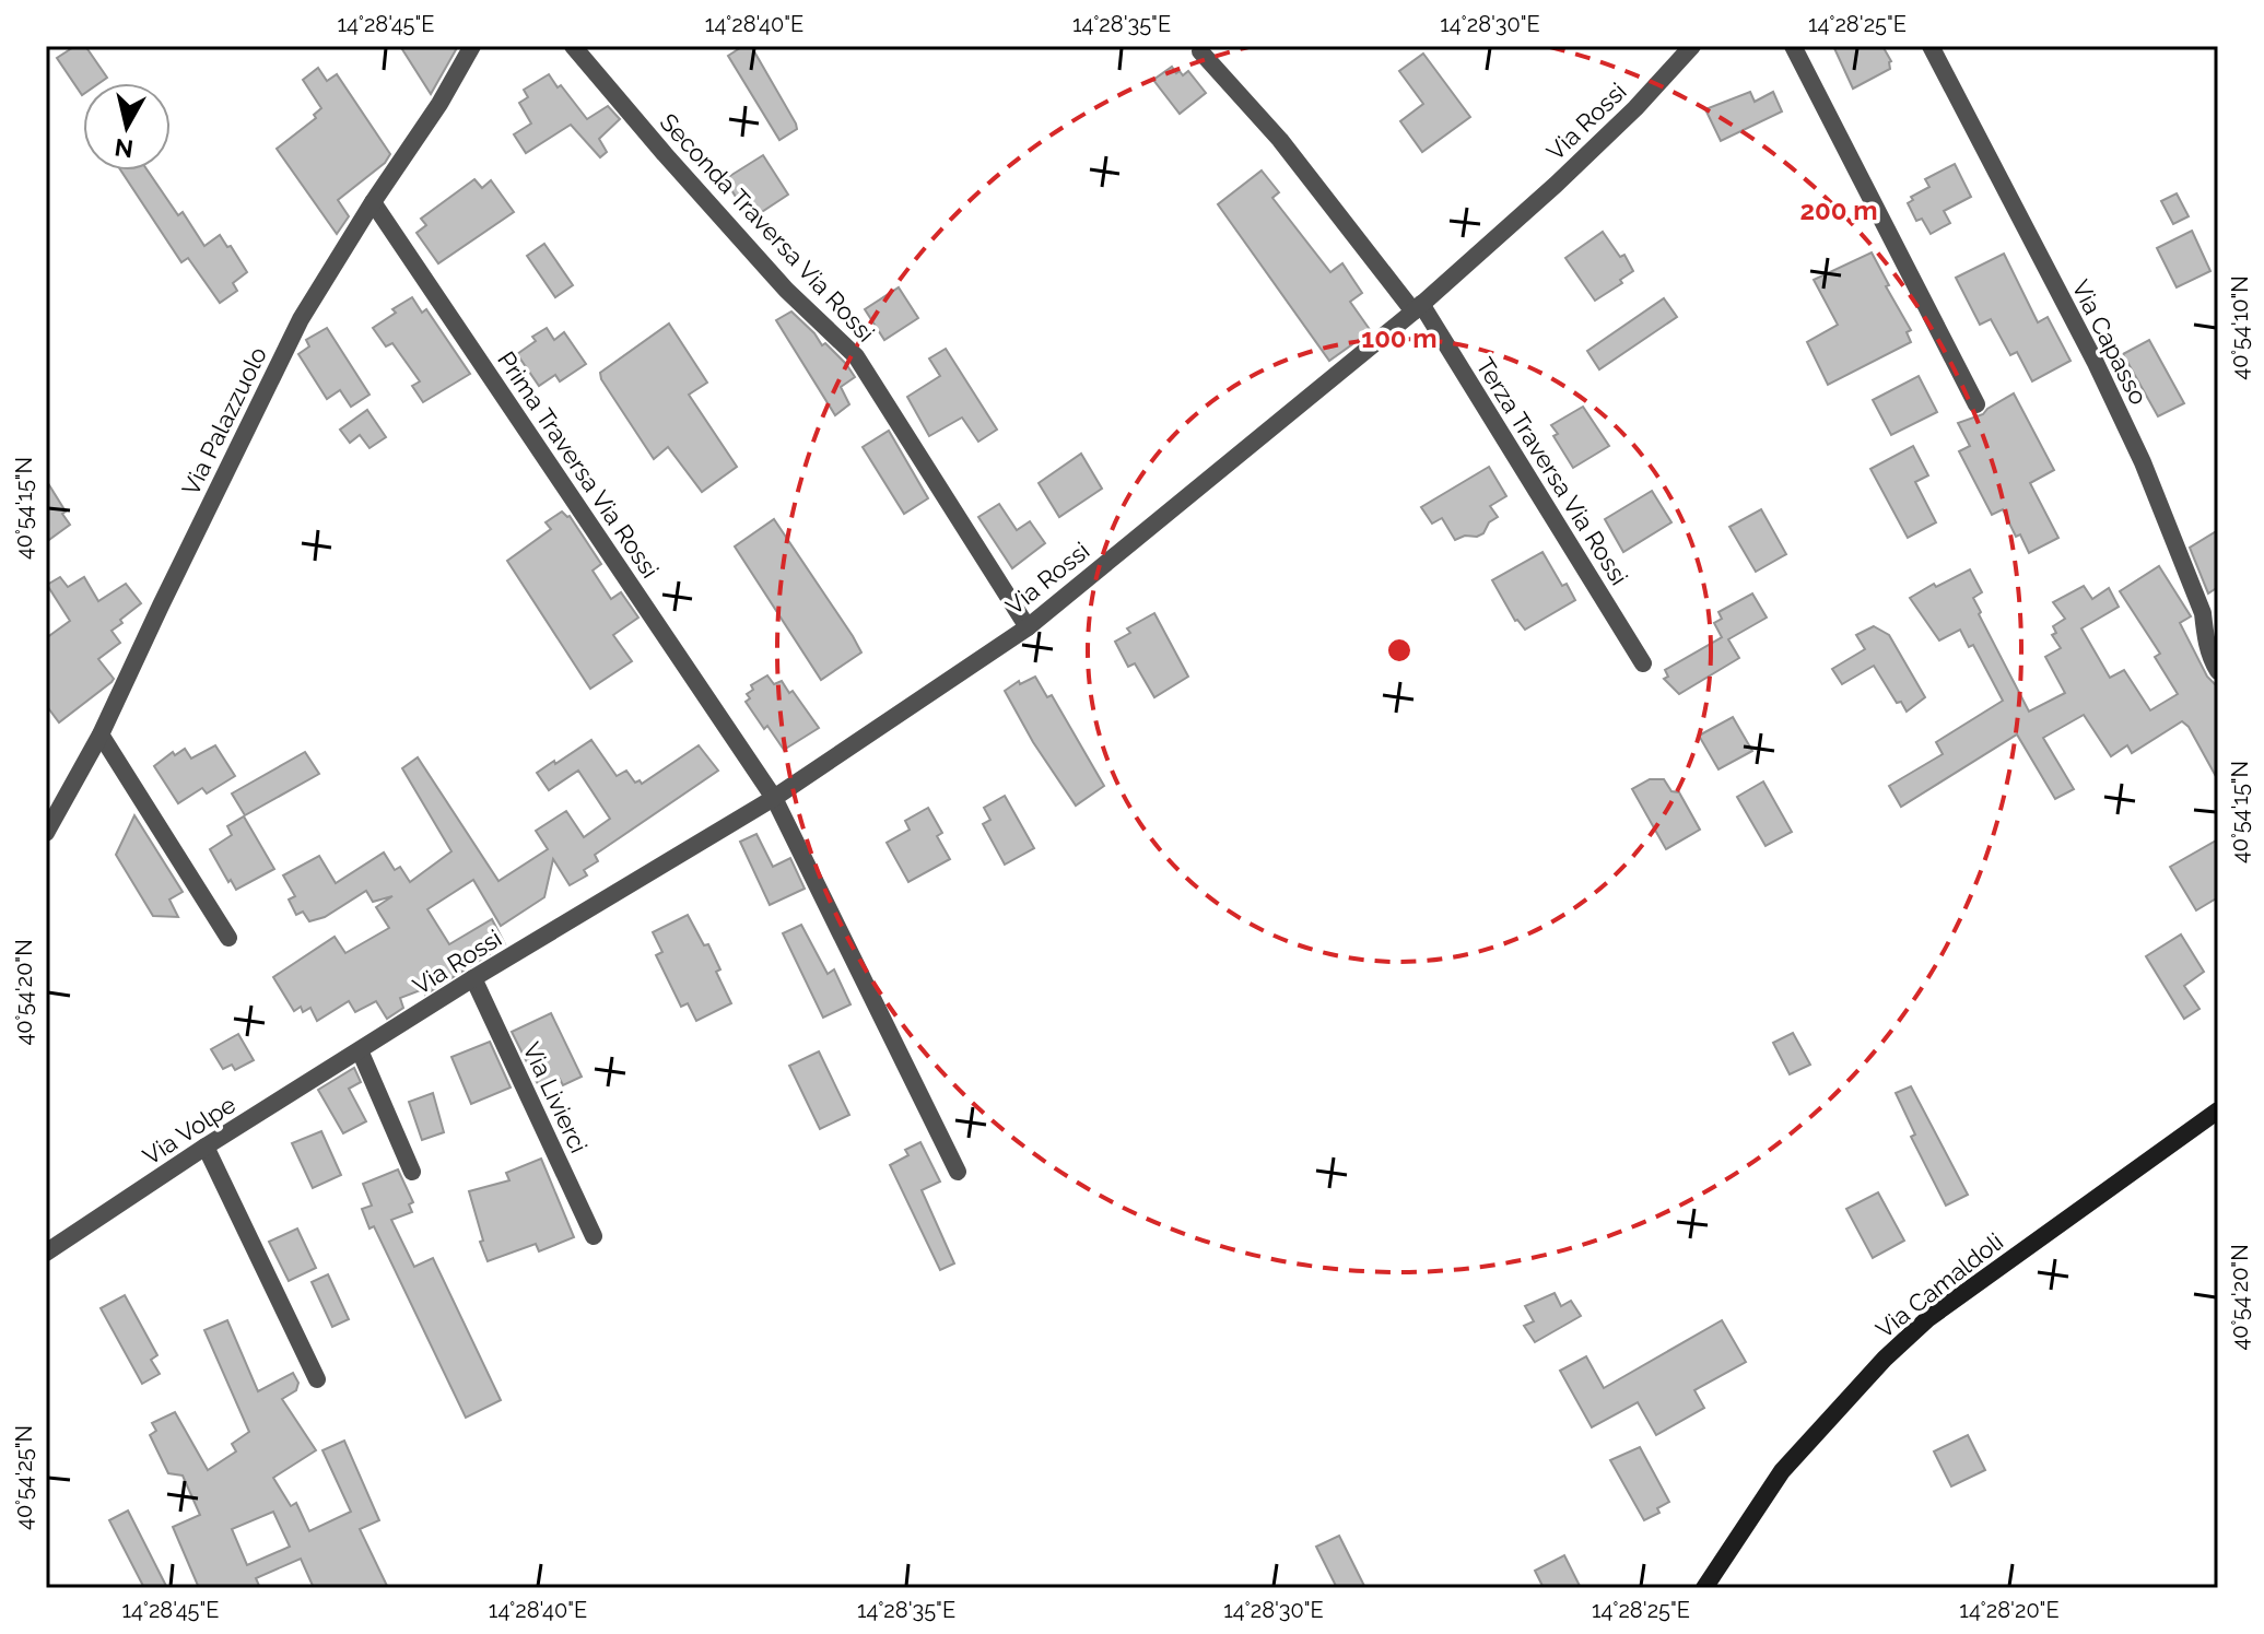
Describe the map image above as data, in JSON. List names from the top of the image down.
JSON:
{
  "streets": {
    "street": [
      "Via Rossi",
      "Seconda Traversa Via Rossi",
      "Via Capasso",
      "Via Palazzuolo",
      "Prima Traversa Via Rossi",
      "Terza Traversa Via Rossi",
      "Via Livierci",
      "Via Volpe",
      "Via Camaldoli"
    ]
  },
  "crossings": [
    ["Via Rossi", "Seconda Traversa Via Rossi"],
    ["Via Rossi", "Prima Traversa Via Rossi"],
    ["Via Rossi", "Terza Traversa Via Rossi"],
    ["Via Rossi", "Via Livierci"],
    ["Via Rossi", "Via Volpe"],
    ["Via Palazzuolo", "Prima Traversa Via Rossi"]
  ],
  "north": "bottom",
  "coordinates": [
    "14°28'45\"E",
    "14°28'40\"E",
    "14°28'35\"E",
    "14°28'30\"E",
    "14°28'25\"E",
    "40°54'10\"N",
    "40°54'15\"N",
    "40°54'20\"N",
    "40°54'25\"N",
    "14°28'20\"E"
  ],
  "rings": ["200 m", "100 m"]
}
